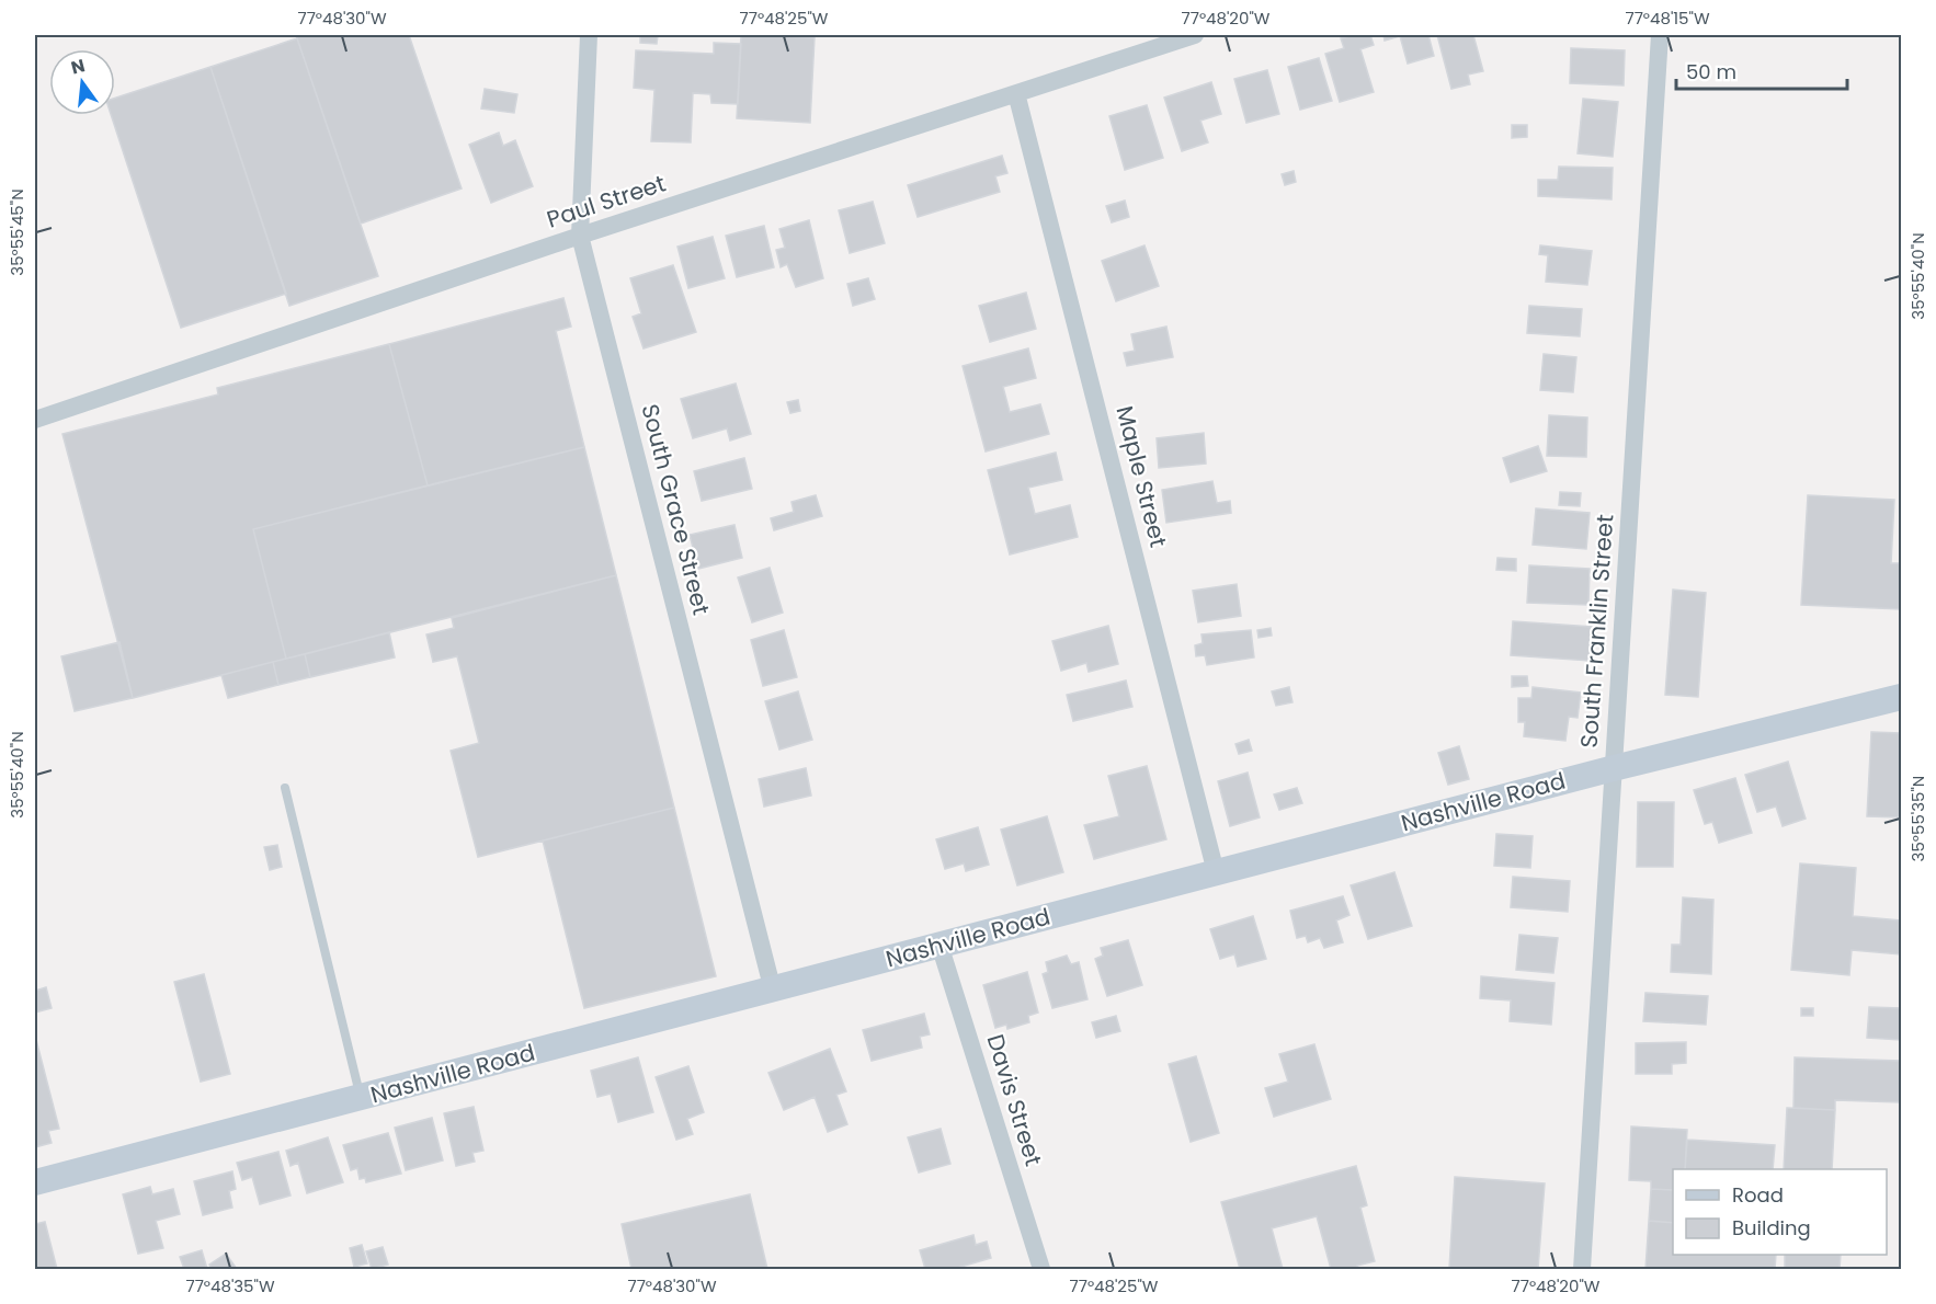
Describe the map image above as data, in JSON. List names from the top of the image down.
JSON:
{
  "streets": {
    "main road": ["Nashville Road"],
    "street": [
      "Paul Street",
      "Maple Street",
      "South Grace Street",
      "South Franklin Street",
      "Davis Street"
    ]
  },
  "crossings": [
    ["Paul Street", "Maple Street"],
    ["Paul Street", "South Grace Street"],
    ["Maple Street", "Nashville Road"],
    ["South Grace Street", "Nashville Road"],
    ["South Franklin Street", "Nashville Road"],
    ["Nashville Road", "Davis Street"]
  ],
  "legend": ["Road", "Building"],
  "scale_bar": "50 m",
  "north": "top",
  "coordinates": [
    "77°48'30\"W",
    "77°48'25\"W",
    "77°48'20\"W",
    "77°48'15\"W",
    "35°55'45\"N",
    "35°55'40\"N",
    "35°55'35\"N",
    "77°48'35\"W"
  ]
}
